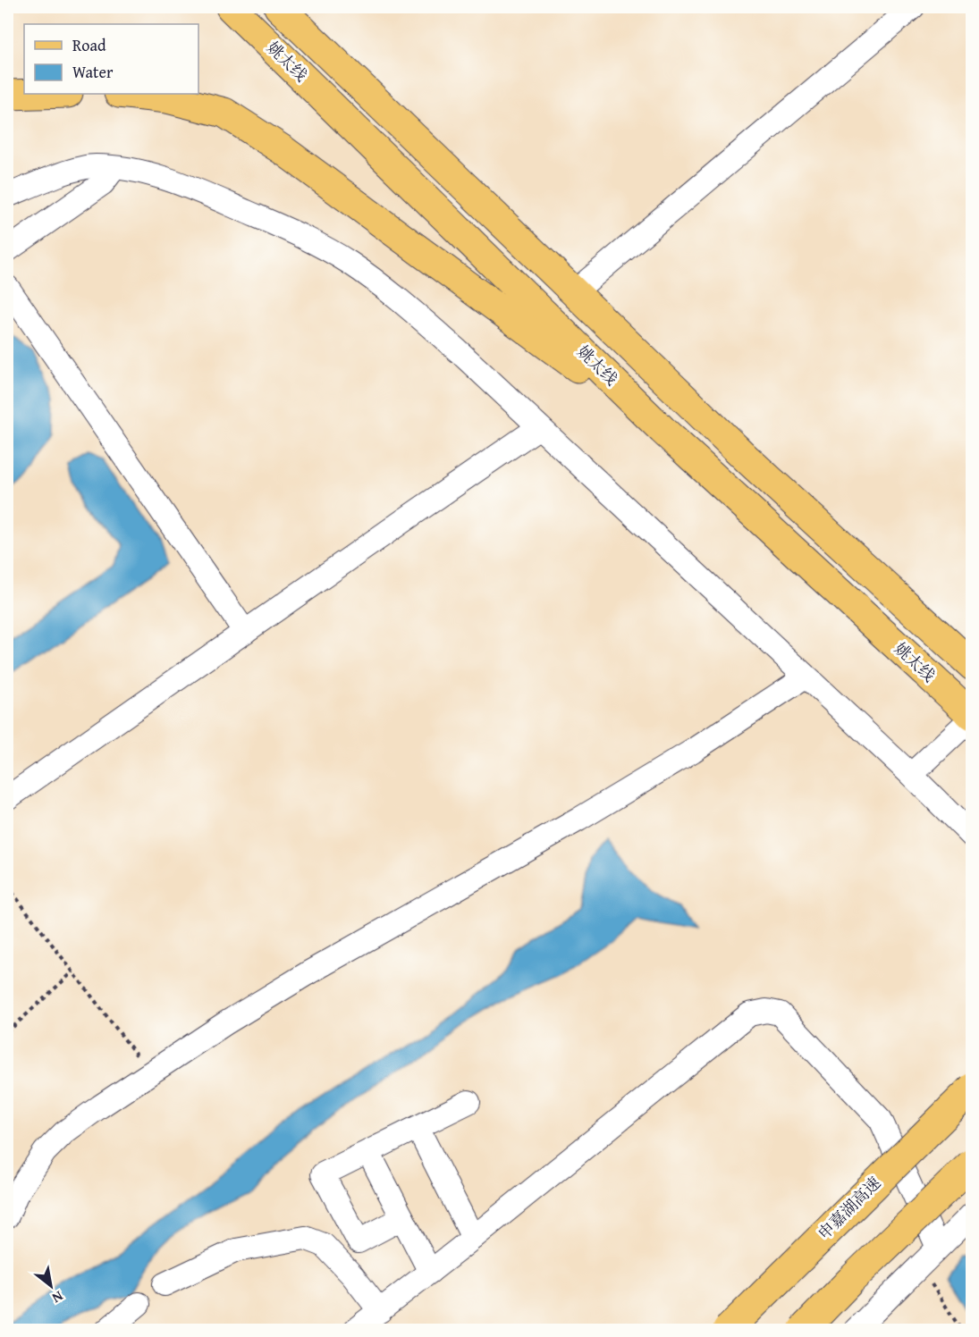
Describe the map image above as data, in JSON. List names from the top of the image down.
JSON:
{
  "streets": {
    "main road": ["姚太线", "申嘉湖高速"]
  },
  "legend": ["Road", "Water"],
  "north": "bottom right"
}
